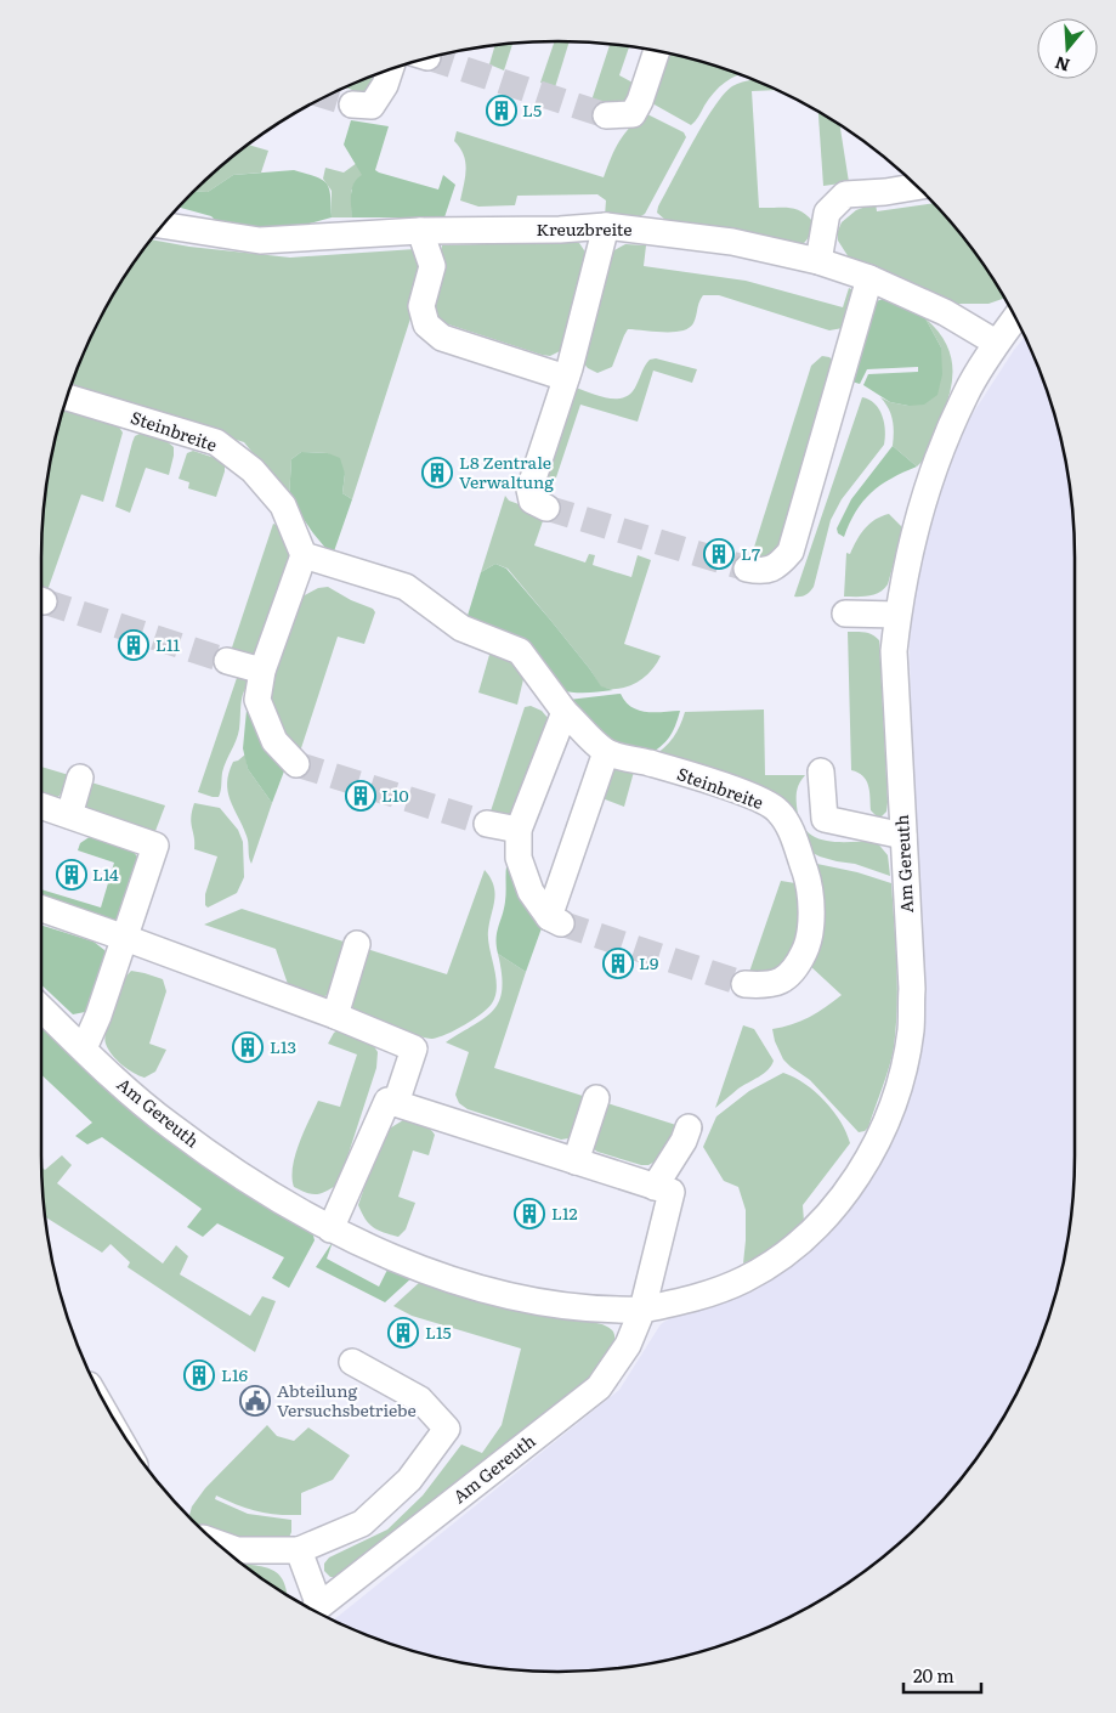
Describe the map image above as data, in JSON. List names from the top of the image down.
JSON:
{
  "streets": {
    "lane": ["Kreuzbreite", "Steinbreite", "Am Gereuth"]
  },
  "crossings": [
    ["Kreuzbreite", "Am Gereuth"]
  ],
  "places": {
    "building": [
      "L5",
      "L8 Zentrale Verwaltung",
      "L7",
      "L11",
      "L10",
      "L14",
      "L9",
      "L13",
      "L12",
      "L15",
      "L16"
    ],
    "public building": ["Abteilung Versuchsbetriebe"]
  },
  "scale_bar": "20 m",
  "north": "bottom"
}
